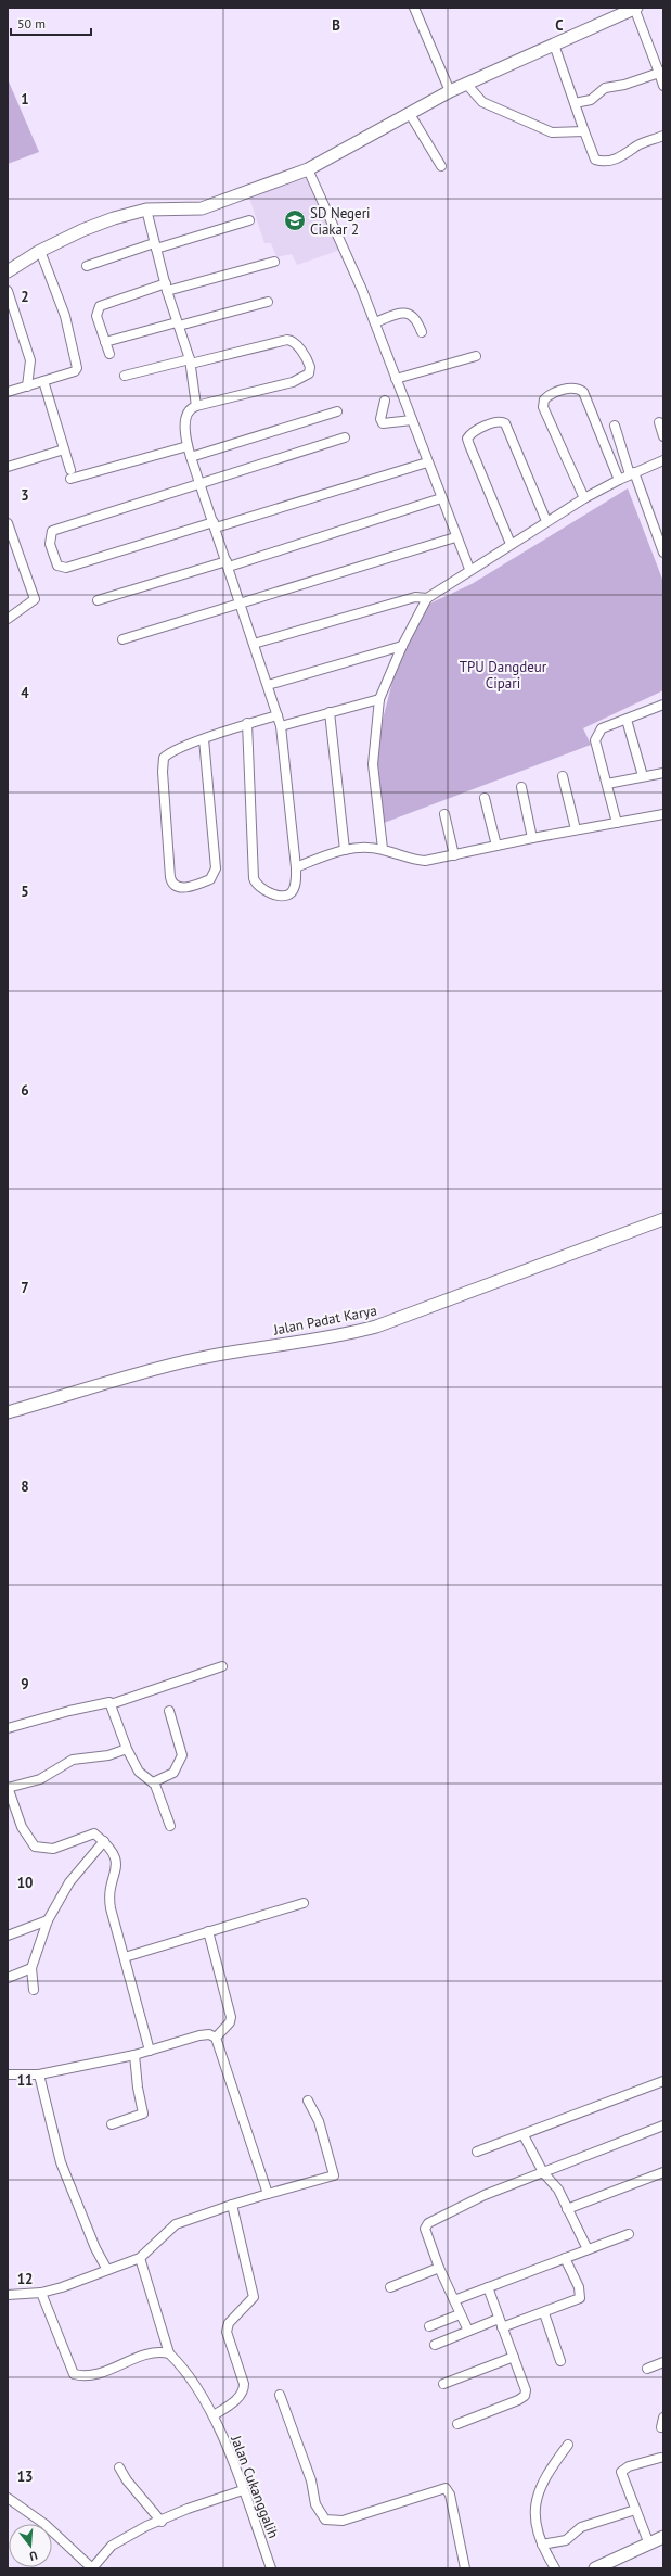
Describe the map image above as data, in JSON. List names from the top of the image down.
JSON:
{
  "streets": {
    "street": ["Jalan Padat Karya", "Jalan Cukanggalih"]
  },
  "parks": ["TPU Dangdeur Cipari"],
  "places": {
    "school or university": ["SD Negeri Ciakar 2"]
  },
  "scale_bar": "50 m",
  "north": "bottom",
  "grid": {
    "columns": ["B", "C"],
    "rows": [
      "1",
      "2",
      "3",
      "4",
      "5",
      "6",
      "7",
      "8",
      "9",
      "10",
      "11",
      "12",
      "13"
    ]
  }
}
